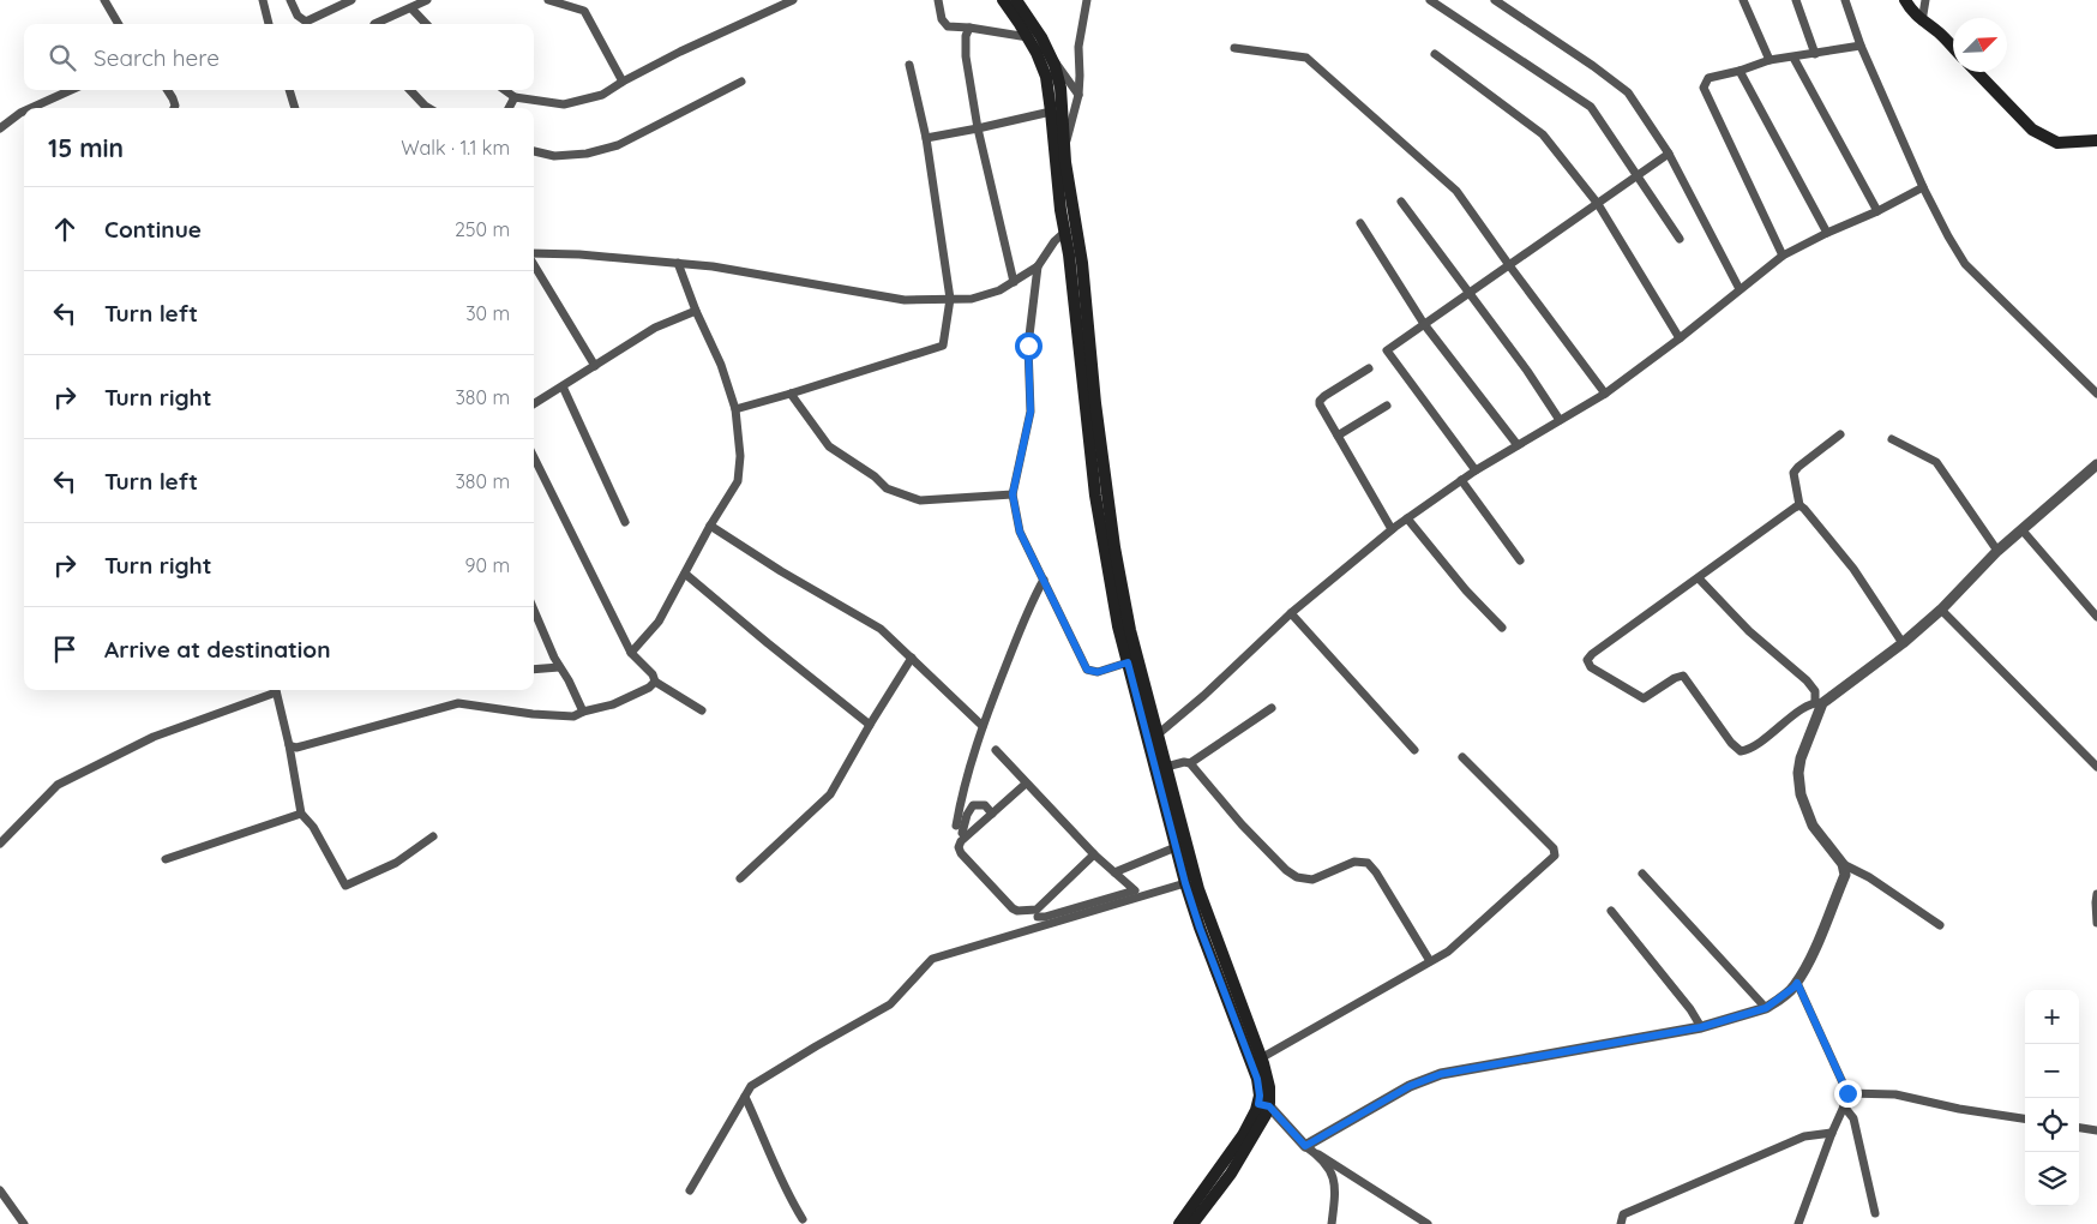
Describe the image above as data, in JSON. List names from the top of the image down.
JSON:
{
  "north": "top right",
  "page": {
    "search": "Search here",
    "heading": ["15 min", "Walk · 1.1 km"],
    "list": [
      ["Continue", "250 m"],
      ["Turn left", "30 m"],
      ["Turn right", "380 m"],
      ["Turn left", "380 m"],
      ["Turn right", "90 m"],
      "Arrive at destination"
    ],
    "map_buttons": ["+", "−"]
  }
}
